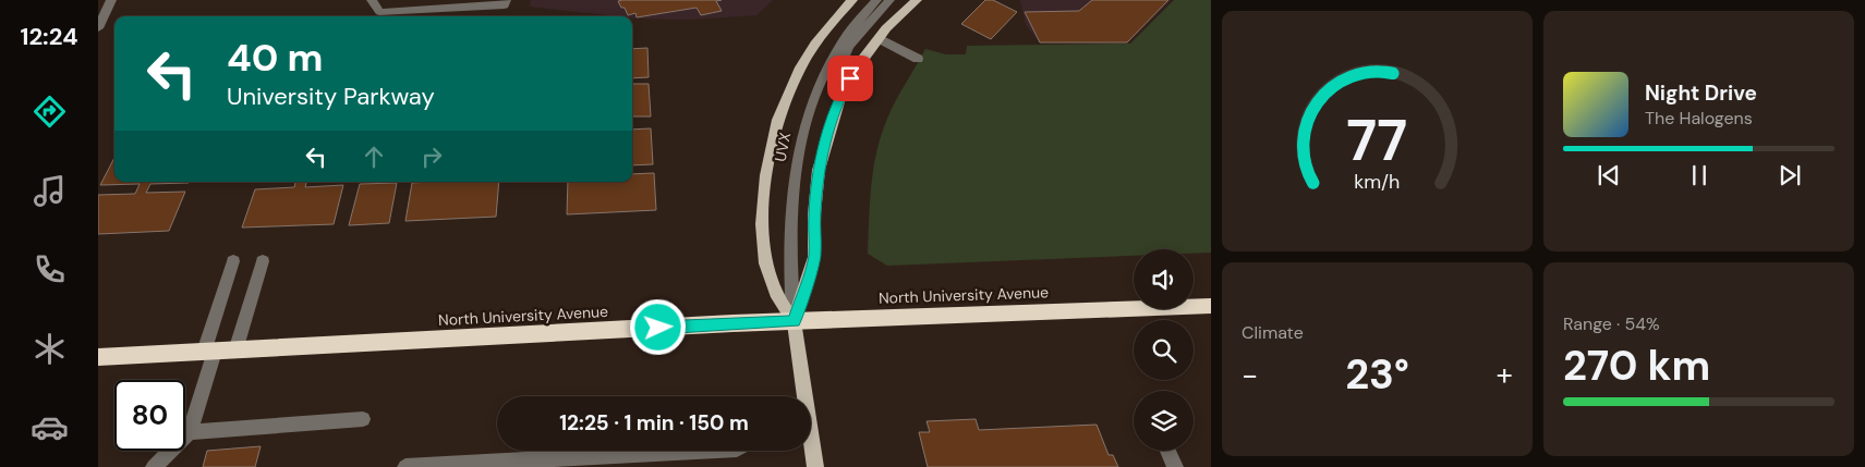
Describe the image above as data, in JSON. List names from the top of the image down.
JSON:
{
  "streets": {
    "highway": ["North University Avenue"],
    "street": ["UVX"]
  },
  "crossings": [
    ["UVX", "North University Avenue"]
  ],
  "page": {
    "tabs": "12:24",
    "turn": ["40 m", "University Parkway"],
    "song": ["Night Drive", "The Halogens"],
    "tile": [
      "Climate",
      ["Range · 54%", "270 km"]
    ],
    "heat": ["−", "23°", "+"],
    "limit": "80",
    "trip": "12:25 · 1 min · 150 m",
    "gauge": ["77", "km/h"]
  }
}
